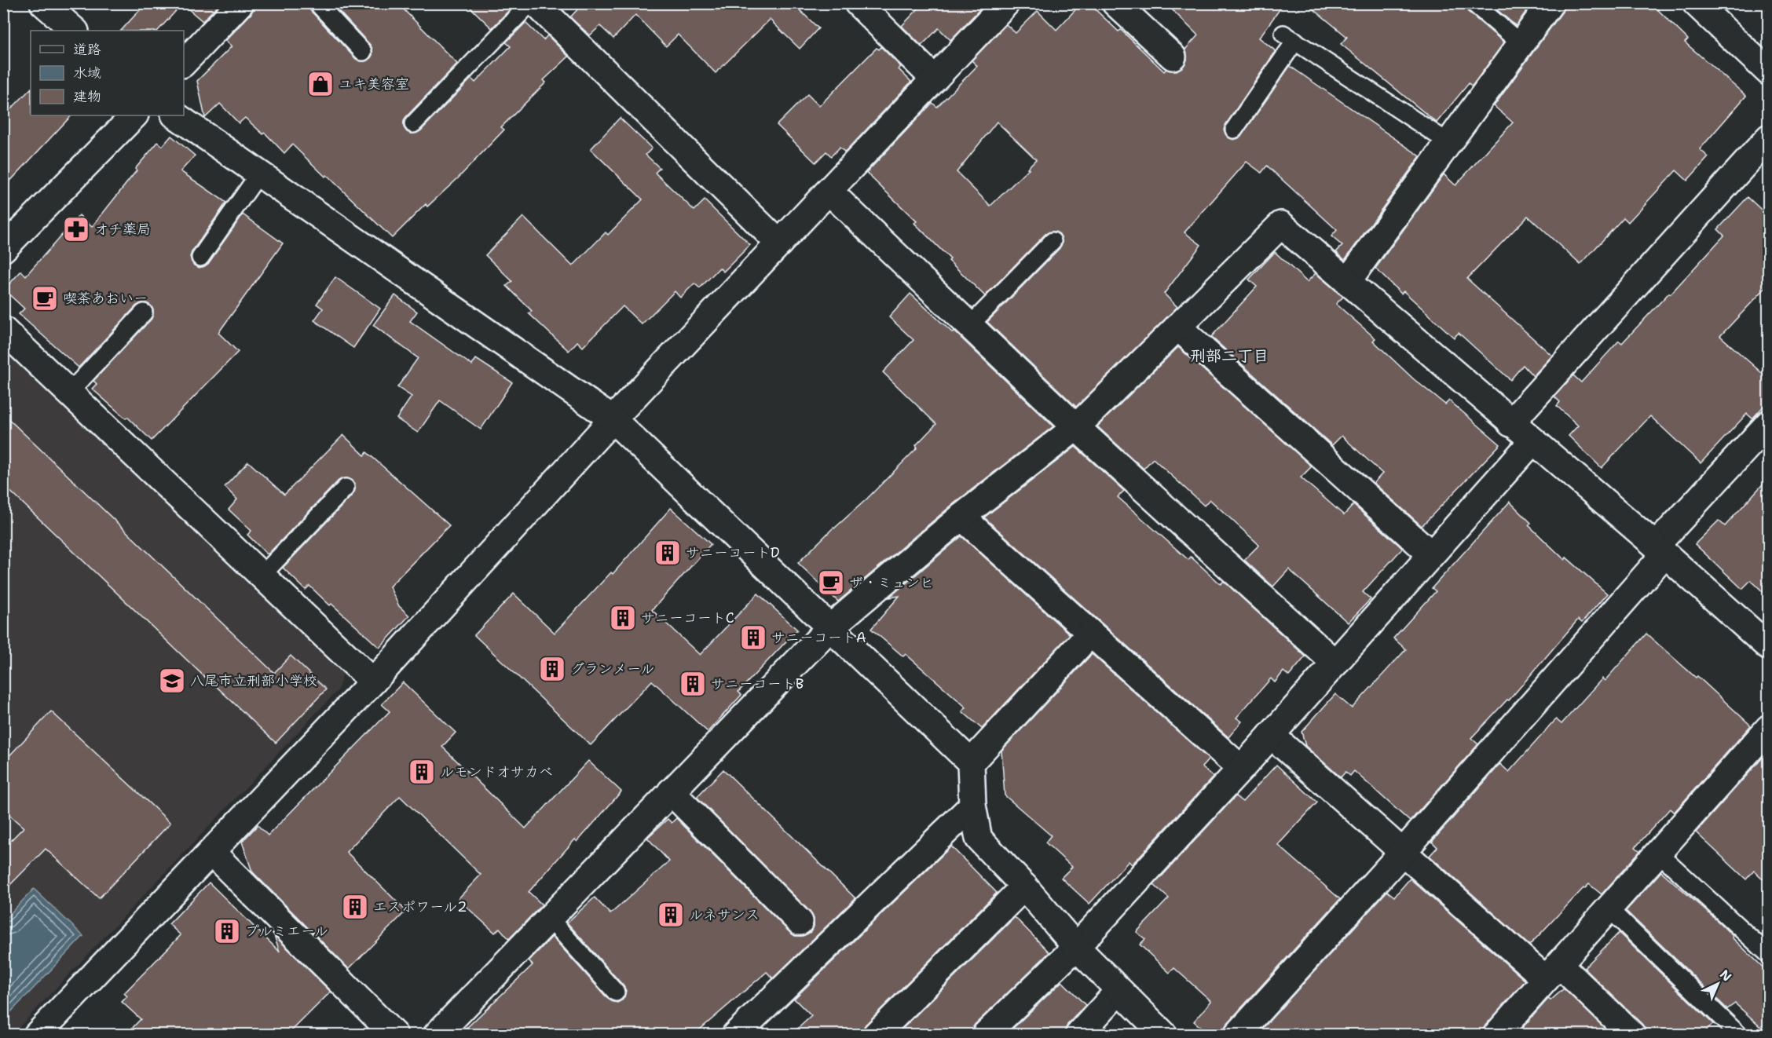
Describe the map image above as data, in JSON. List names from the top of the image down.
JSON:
{
  "districts": ["刑部二丁目"],
  "places": {
    "shop": ["ユキ美容室"],
    "pharmacy": ["オチ薬局"],
    "cafe": ["喫茶あおいー", "ザ・ミュンヒ"],
    "building": [
      "サニーコートD",
      "サニーコートC",
      "サニーコートA",
      "グランメール",
      "サニーコートB",
      "ルモンドオサカベ",
      "エスポワール2",
      "ルネサンス",
      "プルミエール"
    ],
    "school or university": ["八尾市立刑部小学校"]
  },
  "legend": ["道路", "水域", "建物"],
  "north": "top right"
}
